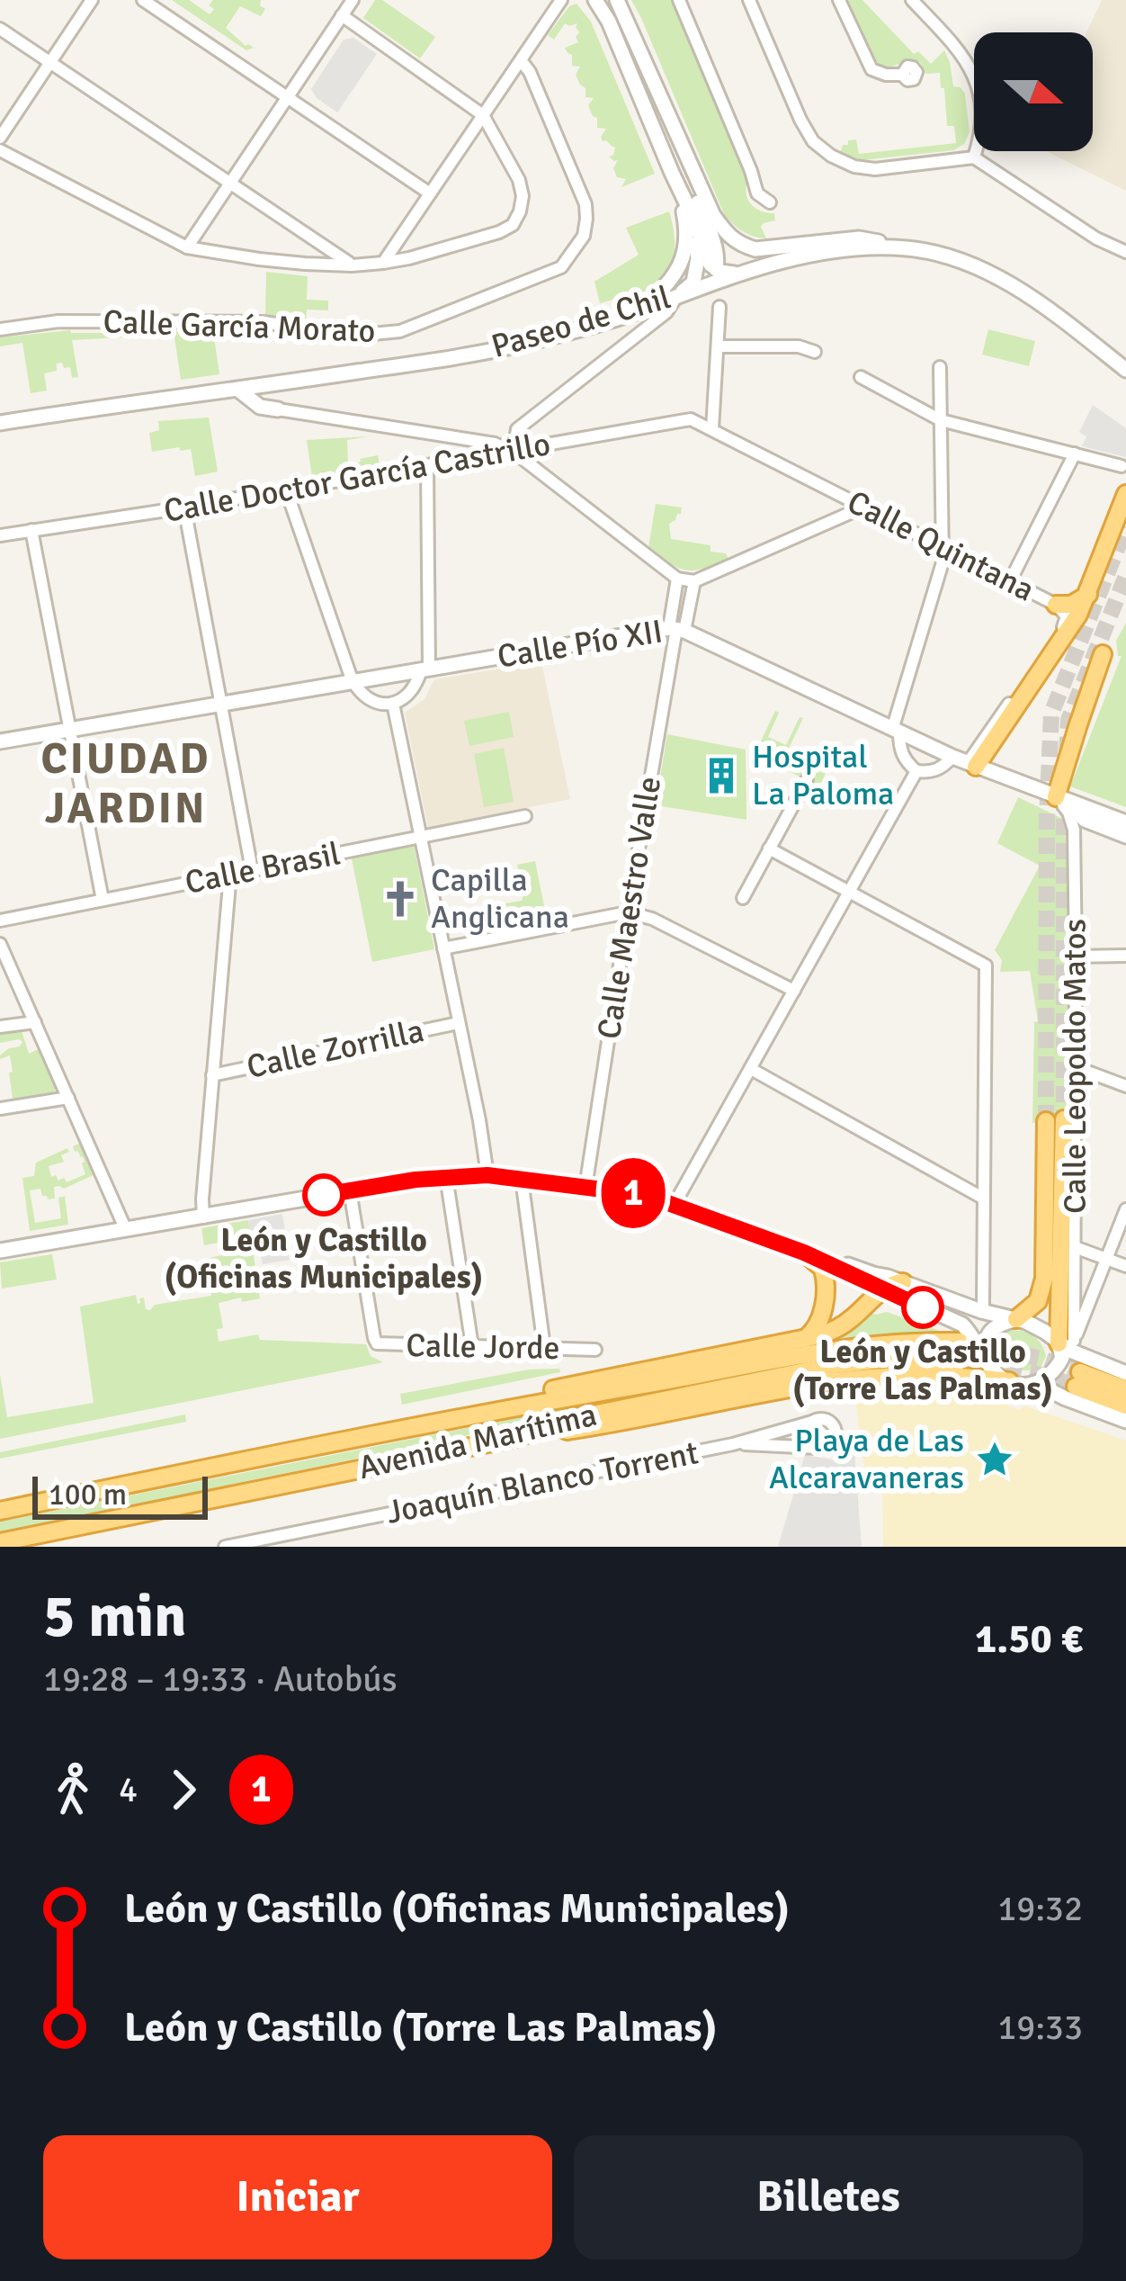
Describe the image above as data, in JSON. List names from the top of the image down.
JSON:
{
  "streets": {
    "highway": ["Avenida Marítima"],
    "street": [
      "Paseo de Chil",
      "Calle García Morato",
      "Calle Doctor García Castrillo",
      "Calle Quintana",
      "Calle Pío XII",
      "Calle Brasil",
      "Calle Maestro Valle",
      "Calle Zorrilla",
      "Calle Leopoldo Matos",
      "Calle Jorde",
      "Joaquín Blanco Torrent"
    ]
  },
  "crossings": [
    ["Calle Doctor García Castrillo", "Calle Quintana"],
    ["Calle Quintana", "Calle Pío XII"],
    ["Calle Pío XII", "Calle Maestro Valle"]
  ],
  "districts": ["CIUDAD JARDIN"],
  "places": {
    "building": ["Hospital La Paloma"],
    "church": ["Capilla Anglicana"],
    "other": ["León y Castillo (Oficinas Municipales)", "León y Castillo (Torre Las Palmas)"],
    "place": ["Playa de Las Alcaravaneras"]
  },
  "lines": ["bus line 1"],
  "scale_bar": "100 m",
  "north": "right",
  "page": {
    "on_map": "1",
    "scale": "100 m",
    "heading": ["5 min", "19:28 – 19:33 · Autobús", "1.50 €"],
    "legs": ["4", "1"],
    "list": [
      {
        "name": "León y Castillo (Oficinas Municipales)",
        "value": "19:32"
      },
      {
        "name": "León y Castillo (Torre Las Palmas)",
        "value": "19:33"
      }
    ],
    "buttons": ["Iniciar", "Billetes"]
  }
}
